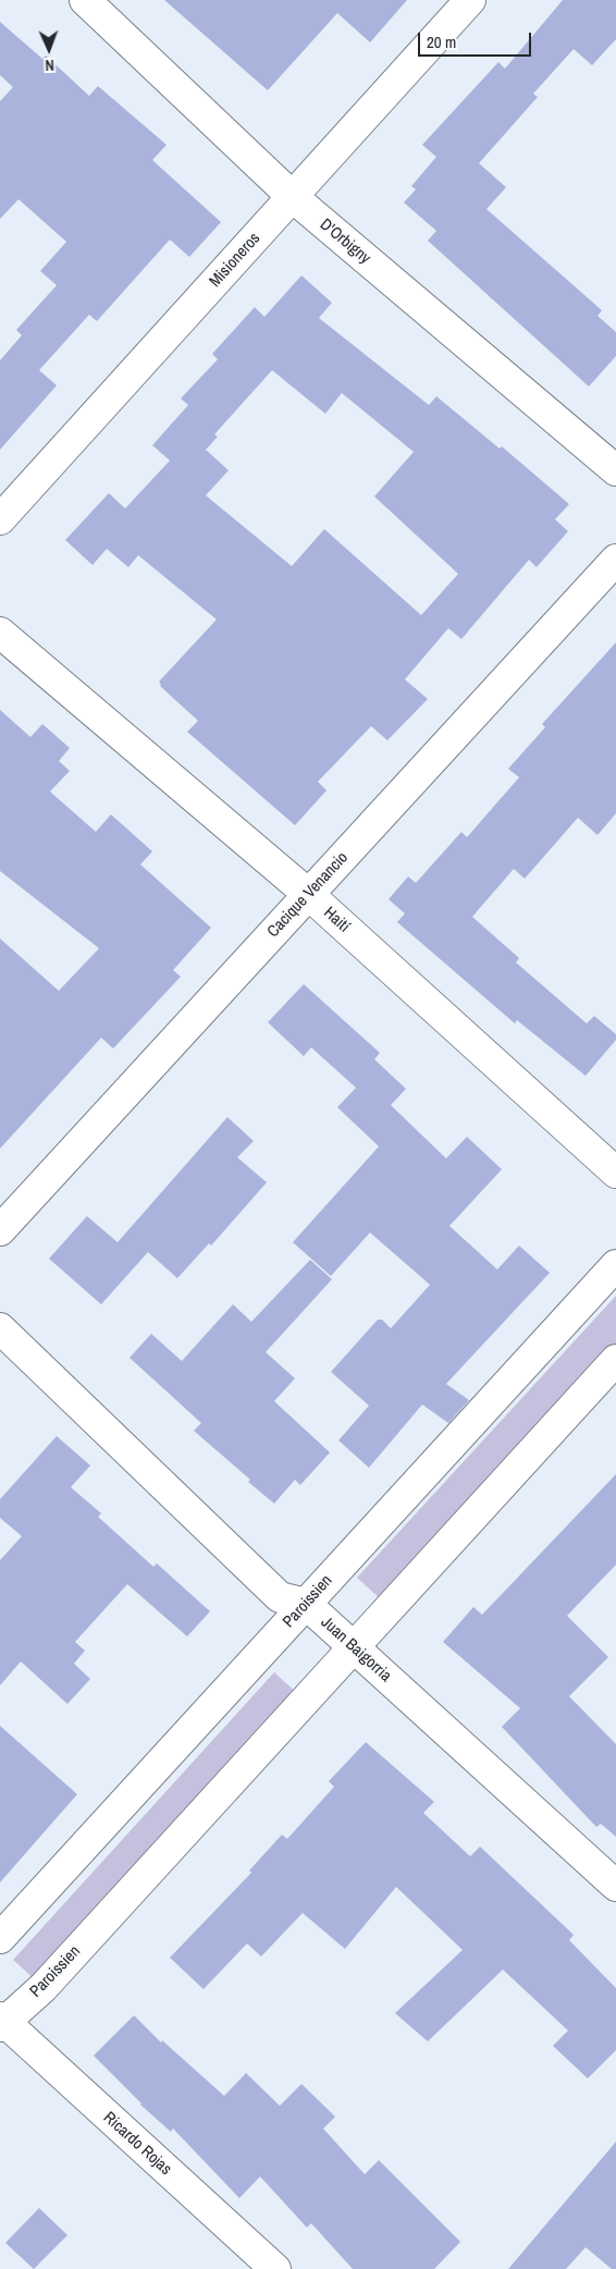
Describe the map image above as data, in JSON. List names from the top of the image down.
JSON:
{
  "streets": {
    "street": [
      "D'Orbigny",
      "Misioneros",
      "Cacique Venancio",
      "Haití",
      "Paroissien",
      "Juan Baigorria",
      "Ricardo Rojas"
    ]
  },
  "crossings": [
    ["D'Orbigny", "Misioneros"],
    ["Cacique Venancio", "Haití"],
    ["Paroissien", "Juan Baigorria"],
    ["Paroissien", "Ricardo Rojas"]
  ],
  "scale_bar": "20 m",
  "north": "bottom"
}
